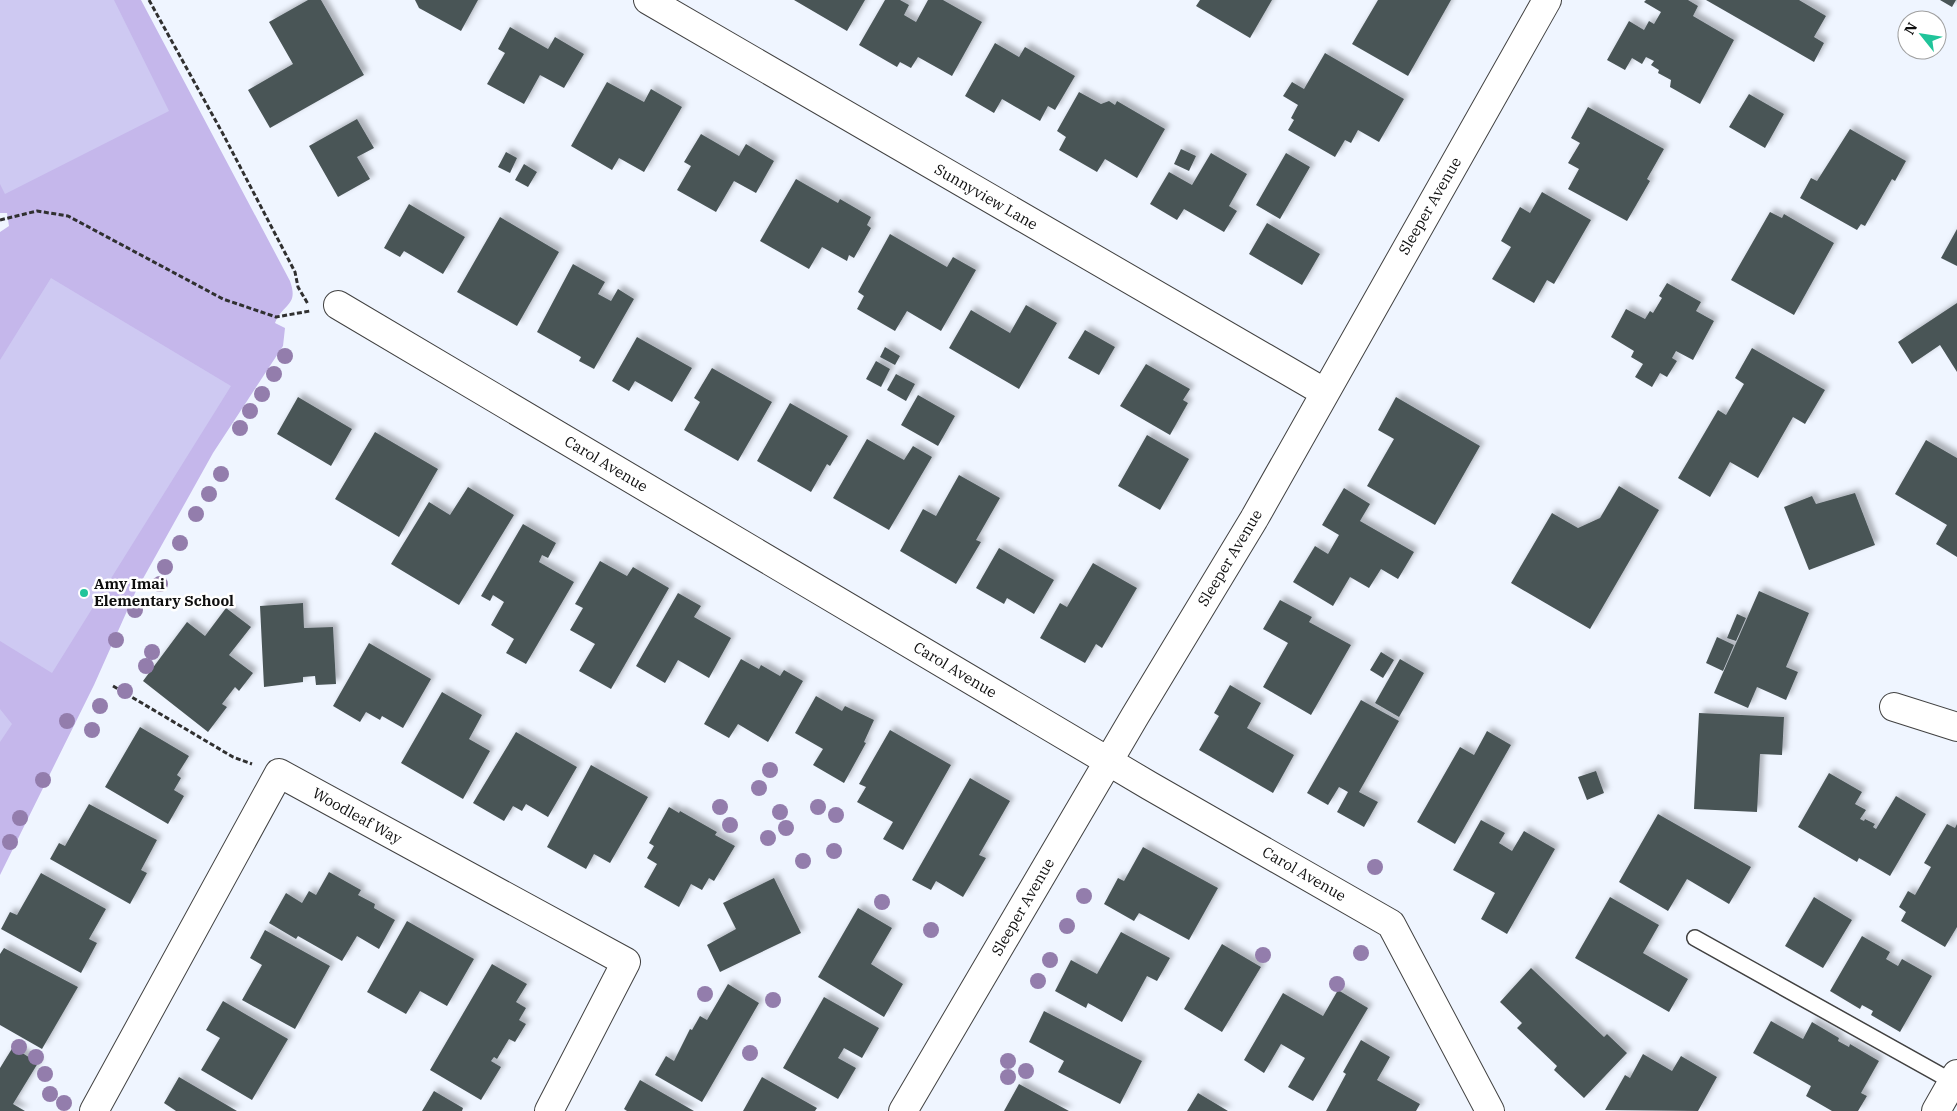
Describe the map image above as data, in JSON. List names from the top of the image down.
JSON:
{
  "streets": {
    "street": [
      "Sunnyview Lane",
      "Sleeper Avenue",
      "Carol Avenue",
      "Woodleaf Way"
    ]
  },
  "crossings": [
    ["Sunnyview Lane", "Sleeper Avenue"],
    ["Sleeper Avenue", "Carol Avenue"]
  ],
  "places": ["Amy Imai Elementary School"],
  "north": "top left"
}
